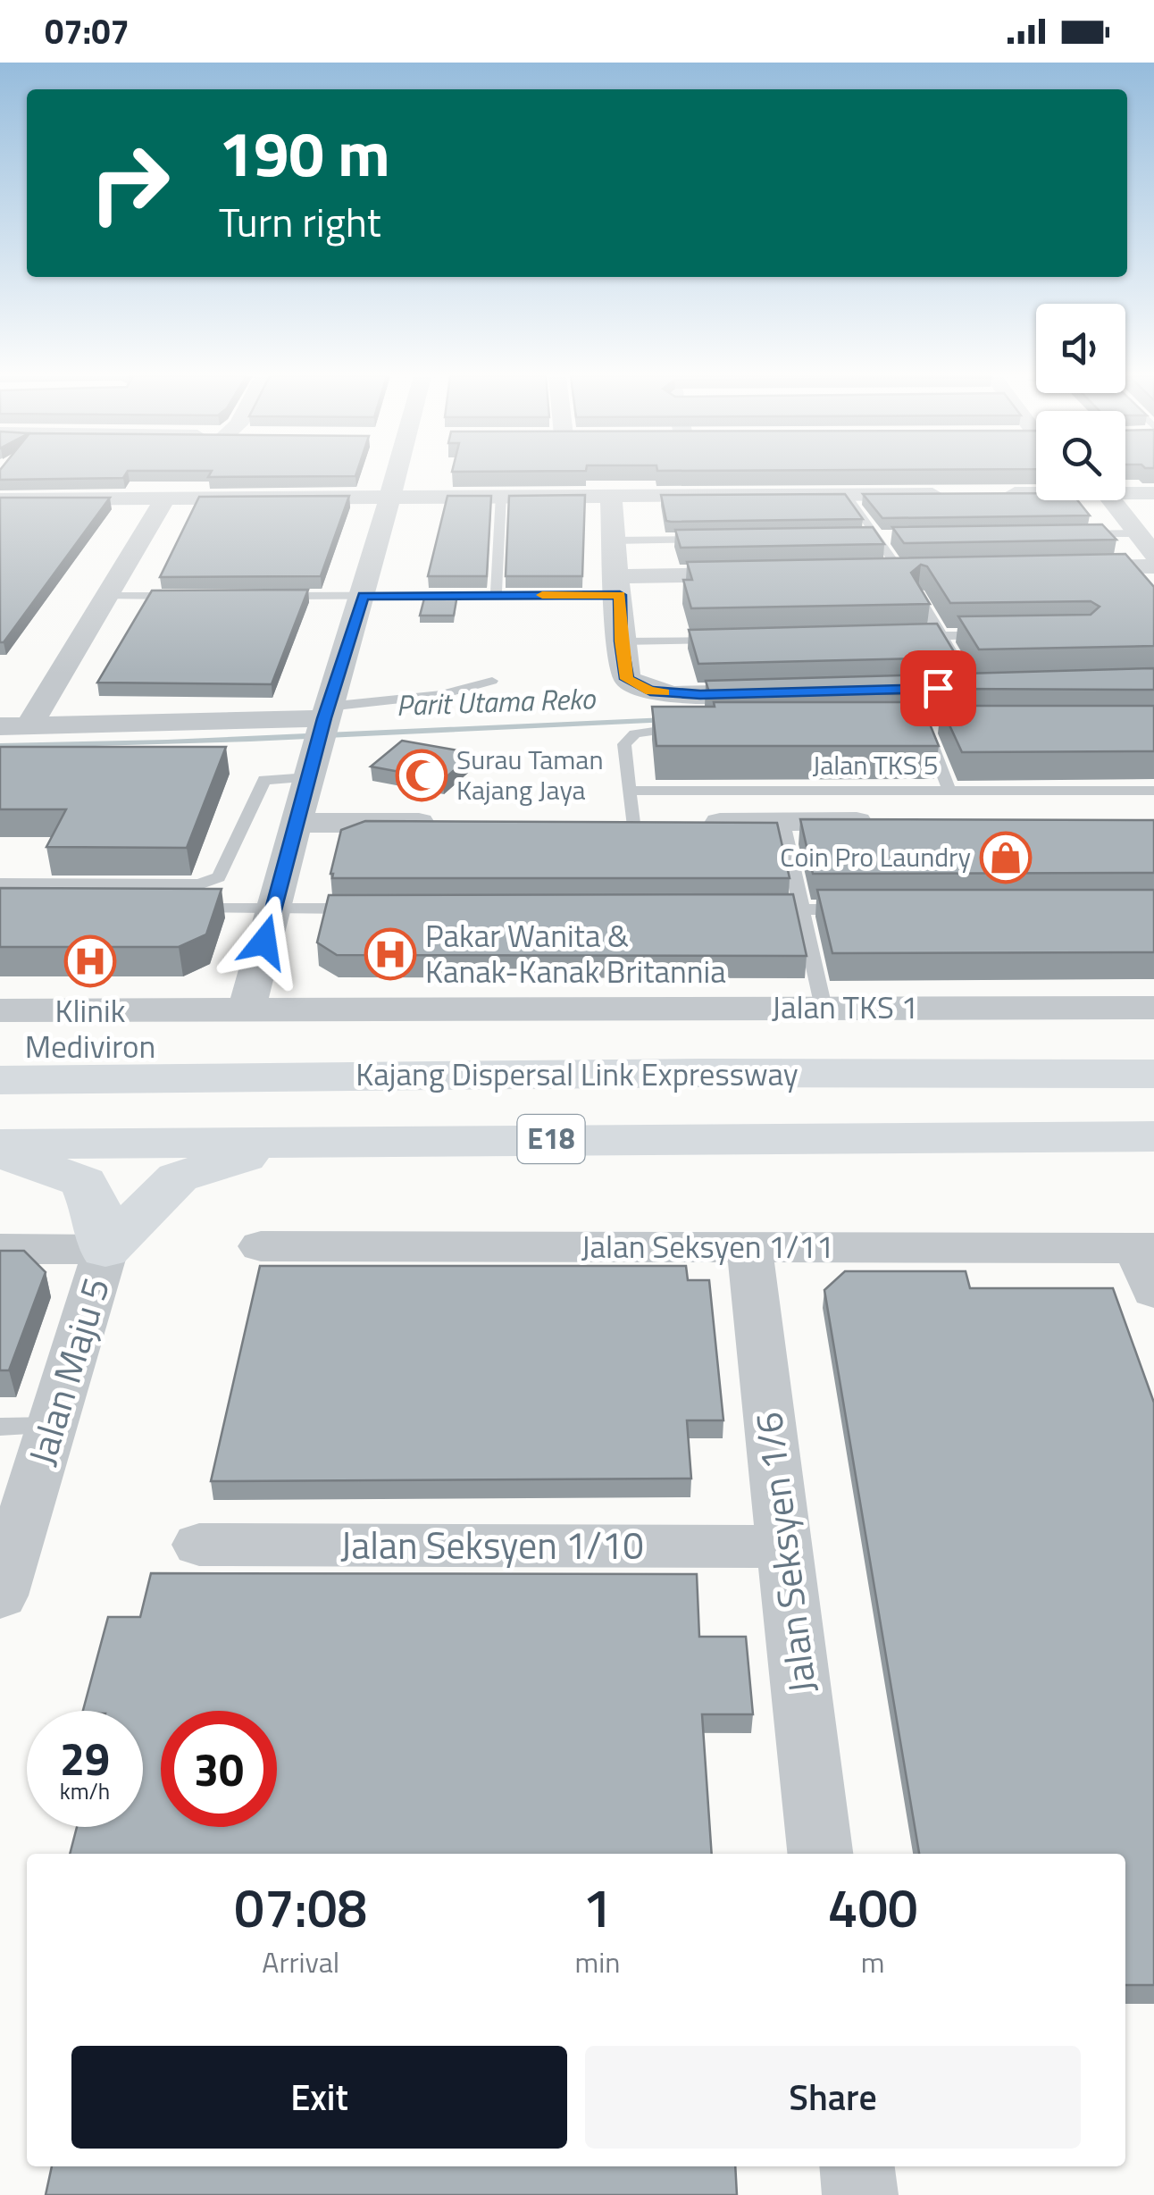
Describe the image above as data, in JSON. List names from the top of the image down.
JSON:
{
  "streets": {
    "highway": ["Kajang Dispersal Link Expressway", "E18"],
    "street": [
      "Jalan TKS 1",
      "Jalan Seksyen 1/11",
      "Jalan Maju 5",
      "Jalan Seksyen 1/10",
      "Jalan Seksyen 1/6"
    ],
    "lane": ["Jalan TKS 5"]
  },
  "crossings": [
    ["Jalan Seksyen 1/11", "Jalan Seksyen 1/6"],
    ["Jalan Seksyen 1/10", "Jalan Seksyen 1/6"]
  ],
  "water": ["Parit Utama Reko"],
  "places": {
    "mosque": ["Surau Taman Kajang Jaya"],
    "shop": ["Coin Pro Laundry"],
    "hospital": ["Pakar Wanita & Kanak-Kanak Britannia", "Klinik Mediviron"]
  },
  "page": {
    "status": "07:07",
    "turn": ["190 m", "Turn right"],
    "speed": "29 km/h",
    "limit": "30",
    "eta": [
      "07:08",
      "Arrival",
      "1",
      "min",
      "400",
      "m"
    ],
    "buttons": ["Exit", "Share"]
  }
}
